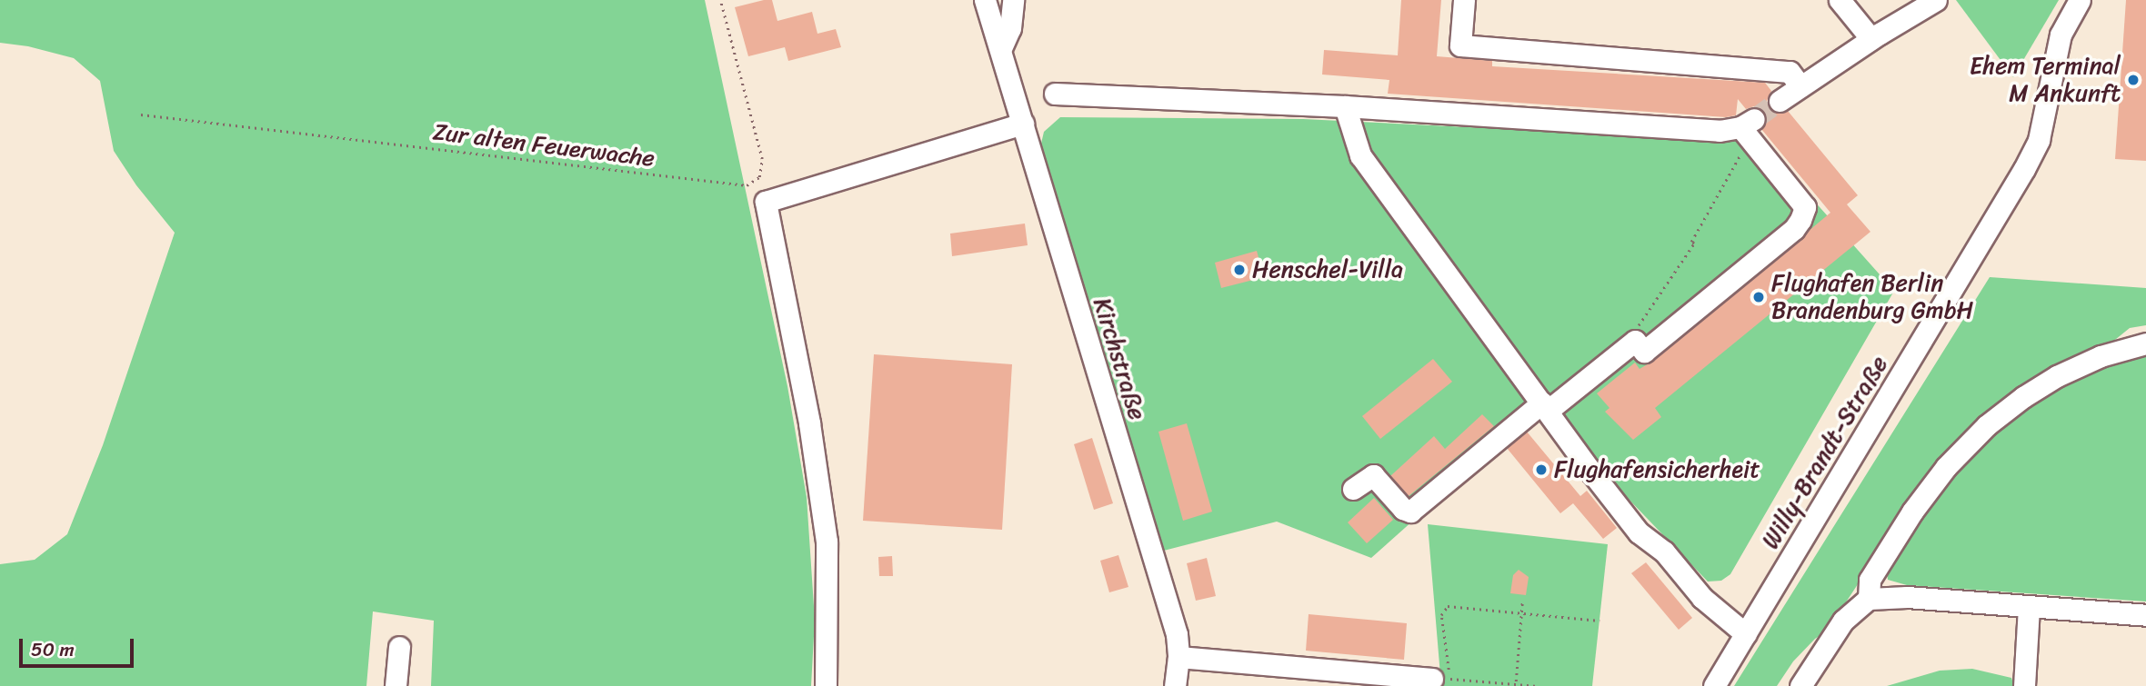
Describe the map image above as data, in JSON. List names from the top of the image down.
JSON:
{
  "streets": {
    "street": ["Kirchstraße", "Willy-Brandt-Straße"],
    "path": ["Zur alten Feuerwache"]
  },
  "places": [
    "Ehem Terminal M Ankunft",
    "Henschel-Villa",
    "Flughafen Berlin Brandenburg GmbH",
    "Flughafensicherheit"
  ],
  "scale_bar": "50 m"
}
